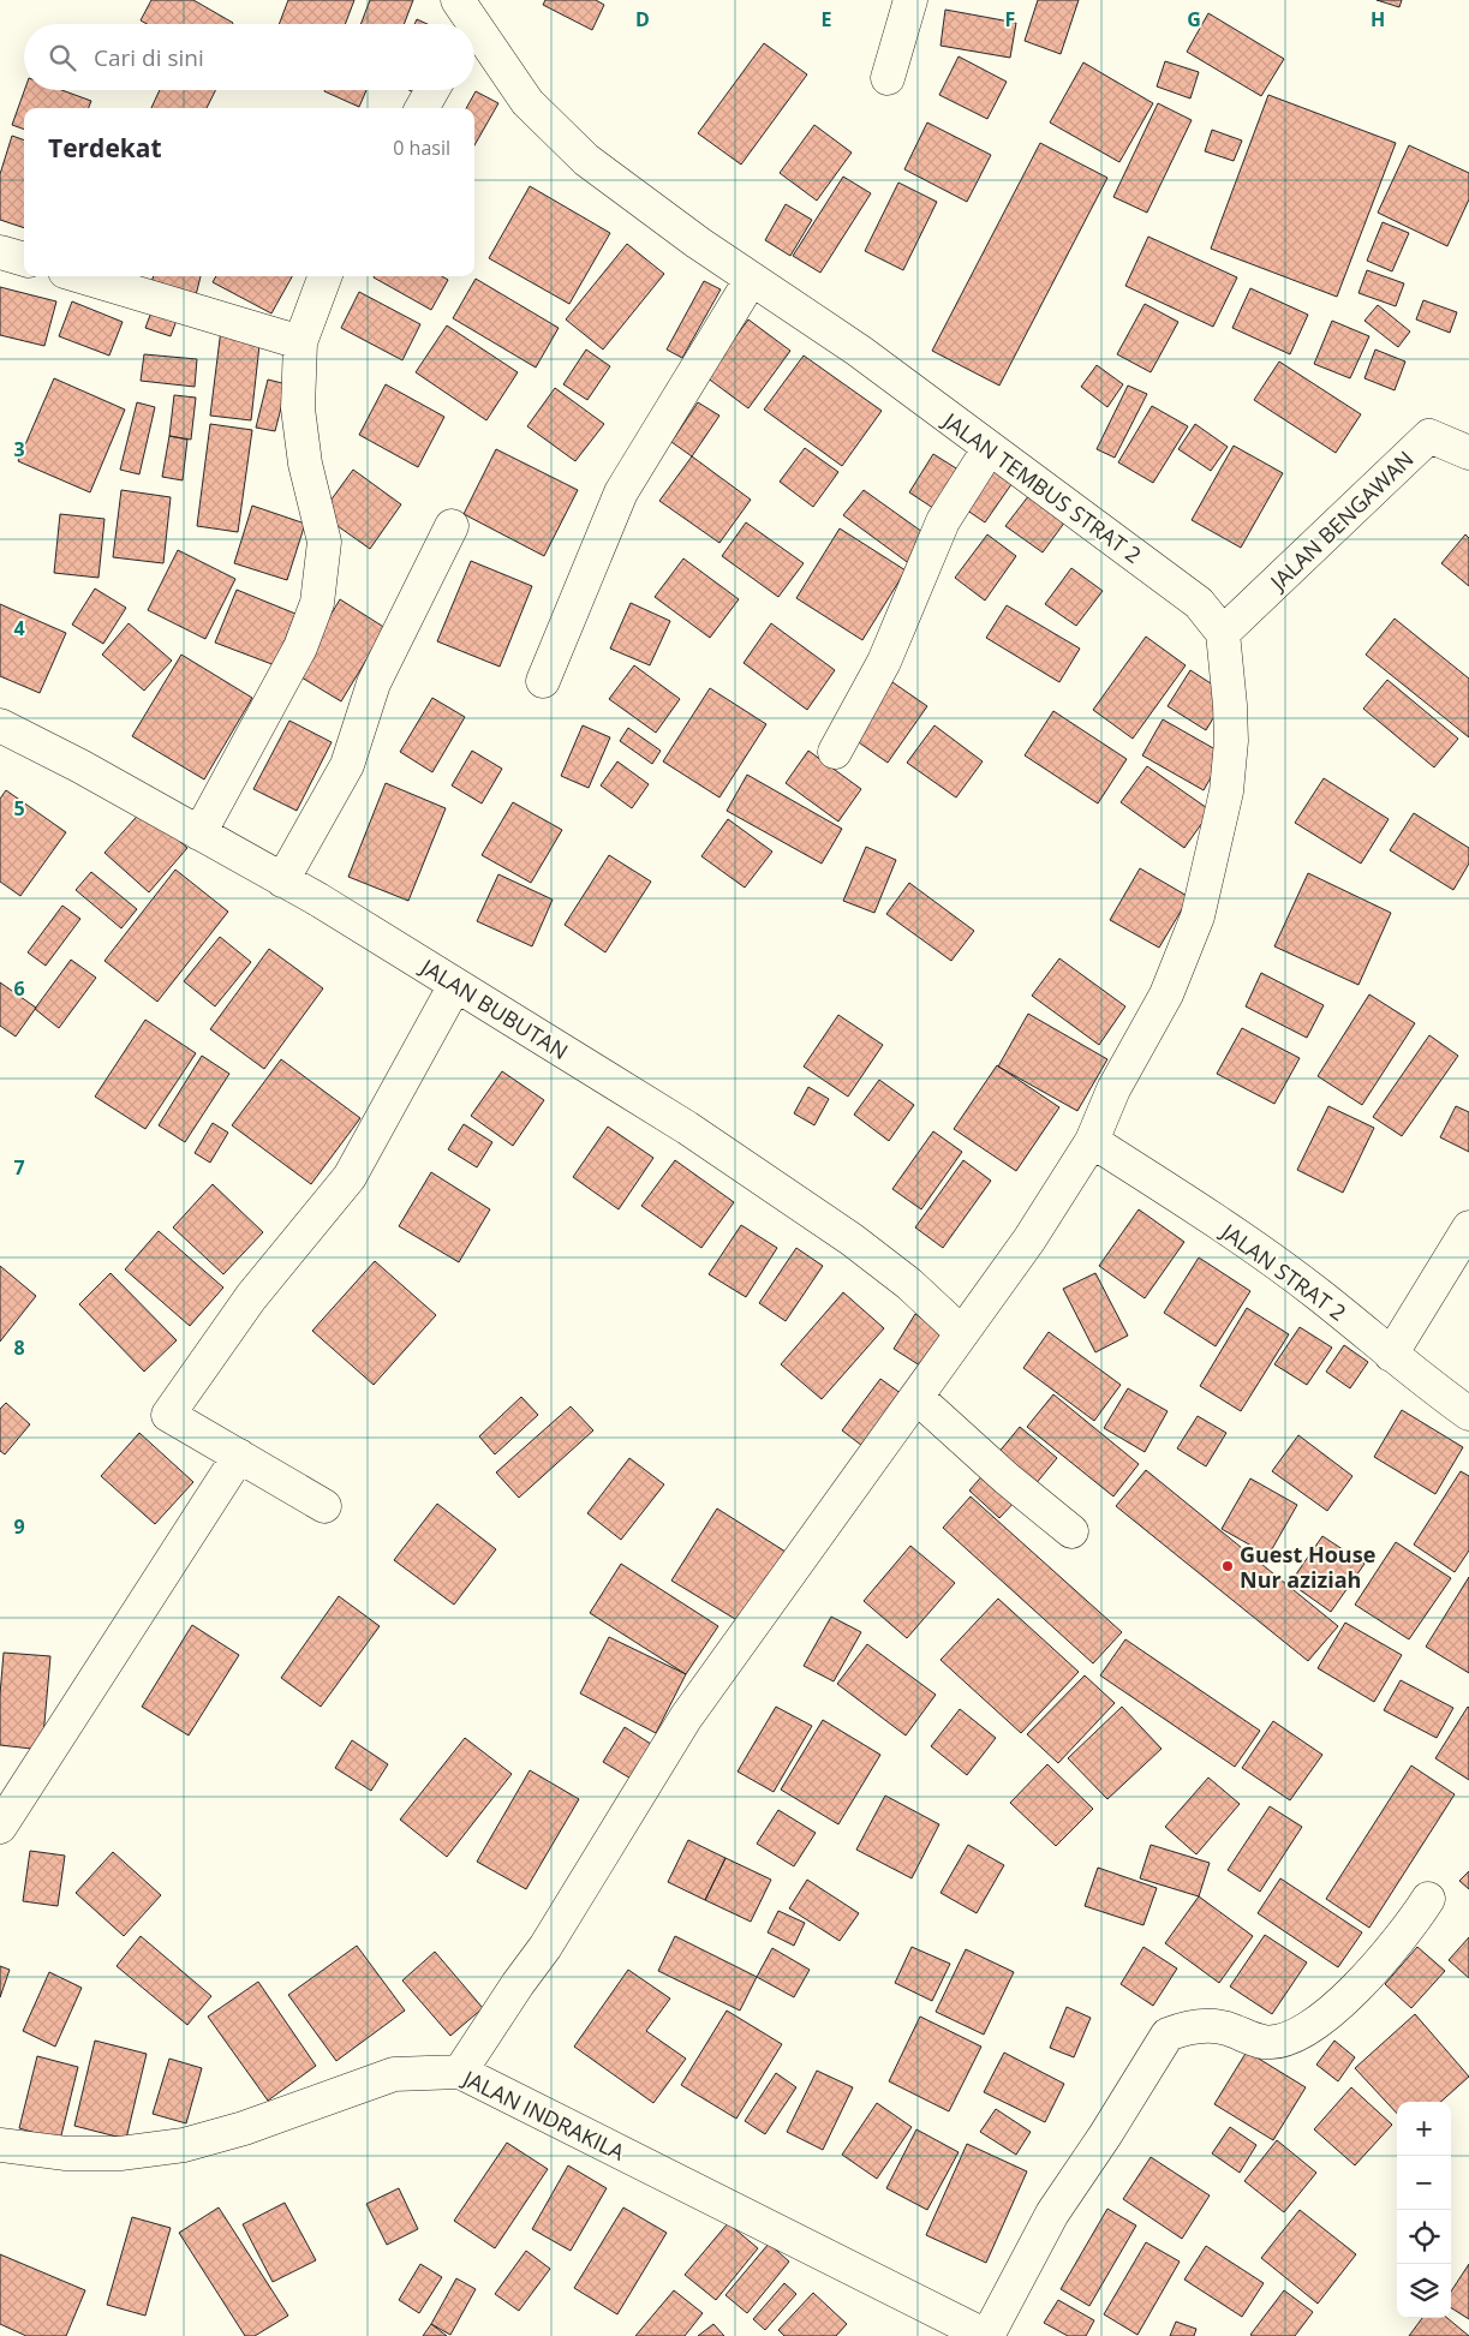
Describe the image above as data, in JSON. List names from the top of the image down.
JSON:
{
  "streets": {
    "street": [
      "JALAN TEMBUS STRAT 2",
      "JALAN BENGAWAN",
      "JALAN BUBUTAN",
      "JALAN STRAT 2",
      "JALAN INDRAKILA"
    ]
  },
  "crossings": [
    ["JALAN TEMBUS STRAT 2", "JALAN BENGAWAN"]
  ],
  "places": ["Guest House Nur aziziah"],
  "page": {
    "search": "Cari di sini",
    "heading": ["Terdekat", "0 hasil"],
    "map_buttons": ["+", "−"]
  },
  "grid": {
    "columns": [
      "D",
      "E",
      "F",
      "G",
      "H"
    ],
    "rows": [
      "3",
      "4",
      "5",
      "6",
      "7",
      "8",
      "9"
    ]
  }
}
